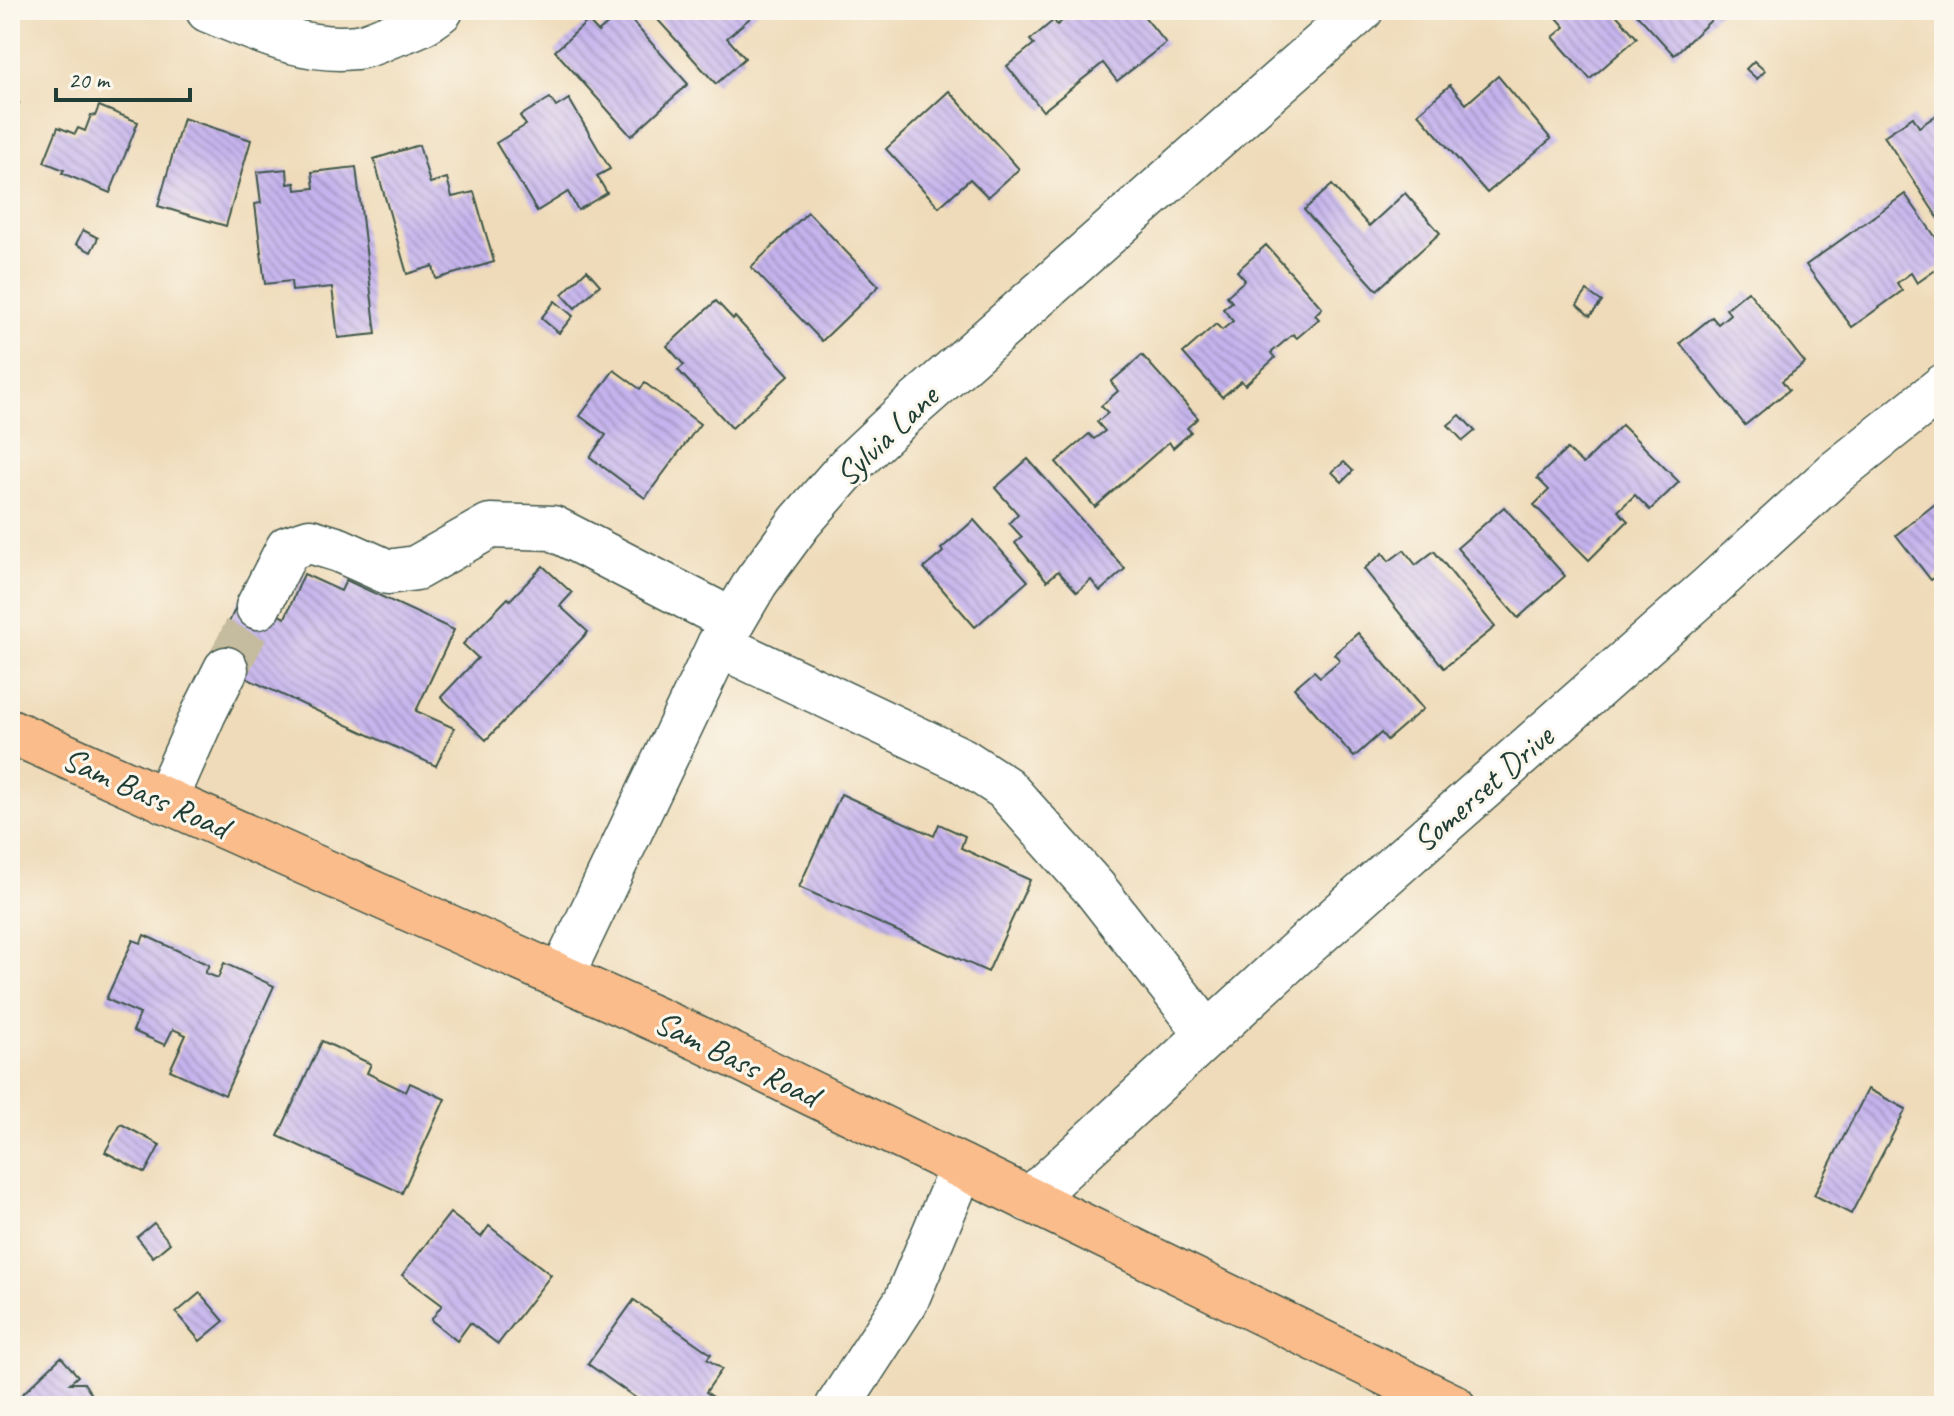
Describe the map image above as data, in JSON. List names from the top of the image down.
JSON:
{
  "streets": {
    "main road": ["Sam Bass Road"],
    "street": ["Sylvia Lane", "Somerset Drive"]
  },
  "crossings": [
    ["Sylvia Lane", "Sam Bass Road"],
    ["Somerset Drive", "Sam Bass Road"]
  ],
  "scale_bar": "20 m"
}
